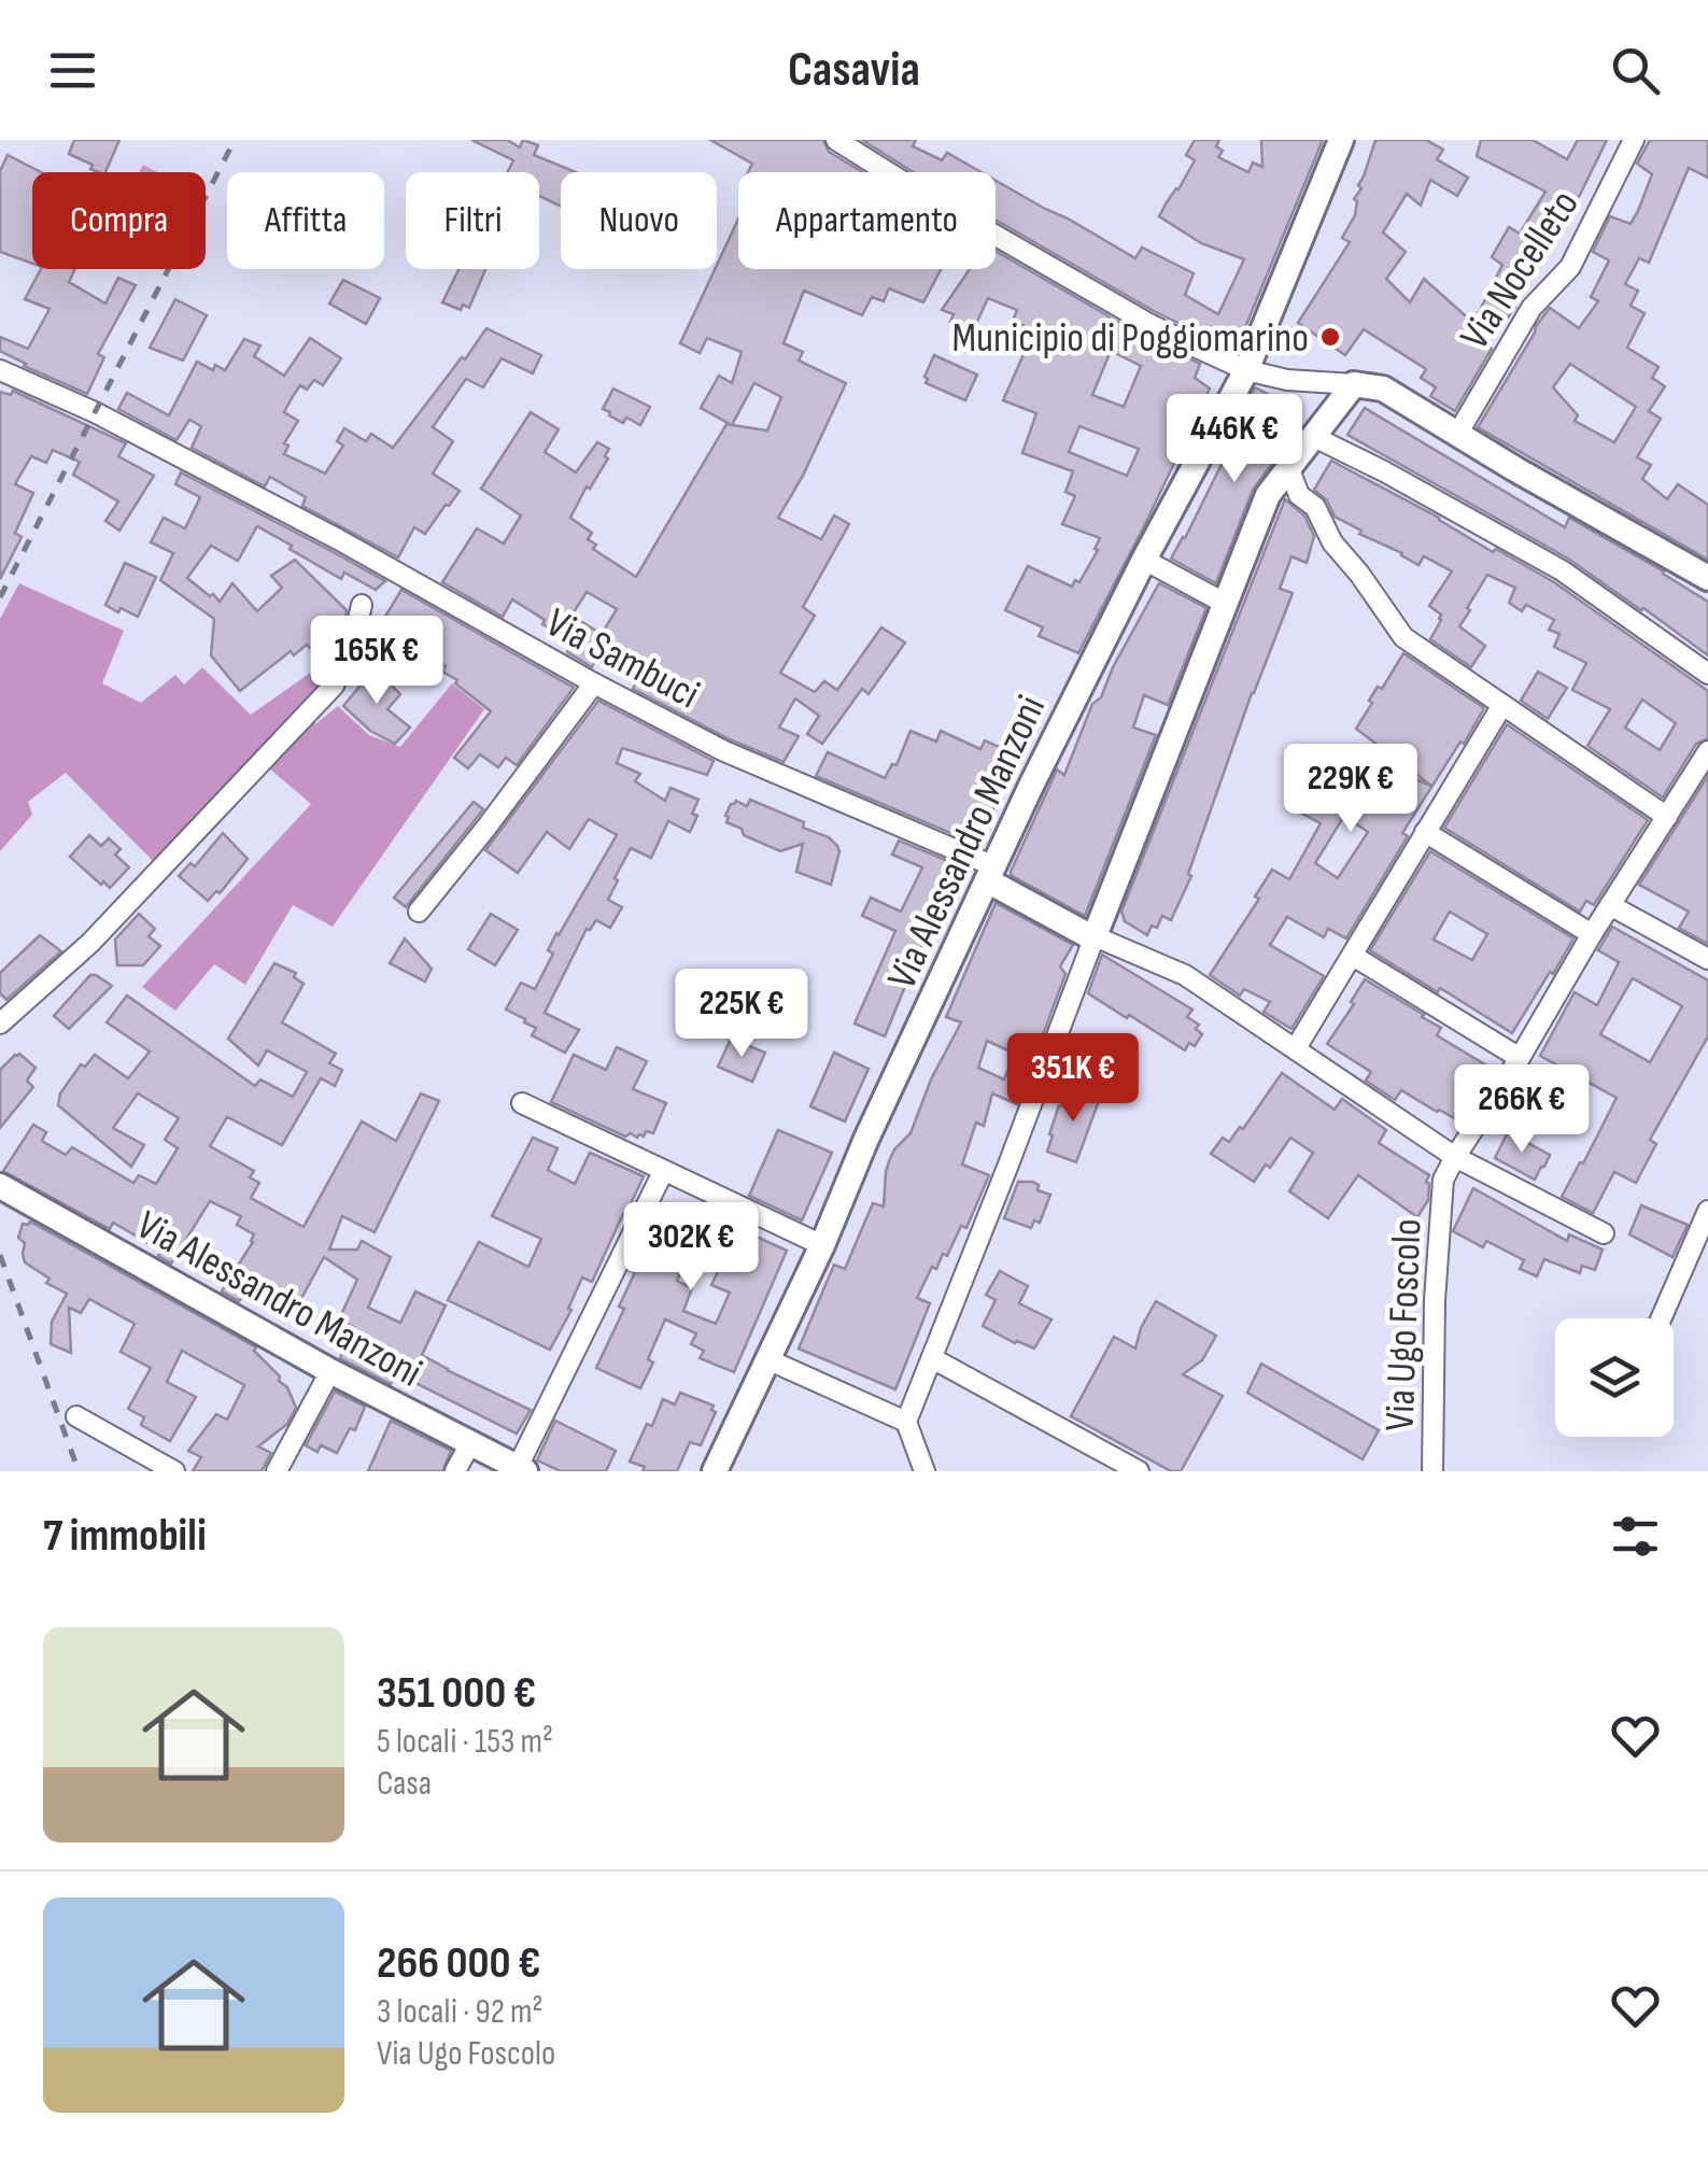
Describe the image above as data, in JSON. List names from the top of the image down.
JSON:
{
  "streets": {
    "main road": ["Via Alessandro Manzoni"],
    "street": ["Via Nocelleto", "Via Sambuci", "Via Ugo Foscolo"]
  },
  "crossings": [
    ["Via Sambuci", "Via Alessandro Manzoni"]
  ],
  "places": ["Municipio di Poggiomarino"],
  "page": {
    "header": "Casavia",
    "chip": [
      "Compra",
      "Affitta",
      "Filtri",
      "Nuovo",
      "Appartamento"
    ],
    "price": [
      "446K €",
      "165K €",
      "229K €",
      "225K €",
      "351K €",
      "266K €",
      "302K €"
    ],
    "heading": "7 immobili",
    "list": [
      {
        "name": "351 000 €",
        "note": "5 locali · 153 m² · Casa"
      },
      {
        "name": "266 000 €",
        "note": "3 locali · 92 m² · Via Ugo Foscolo"
      }
    ]
  }
}
